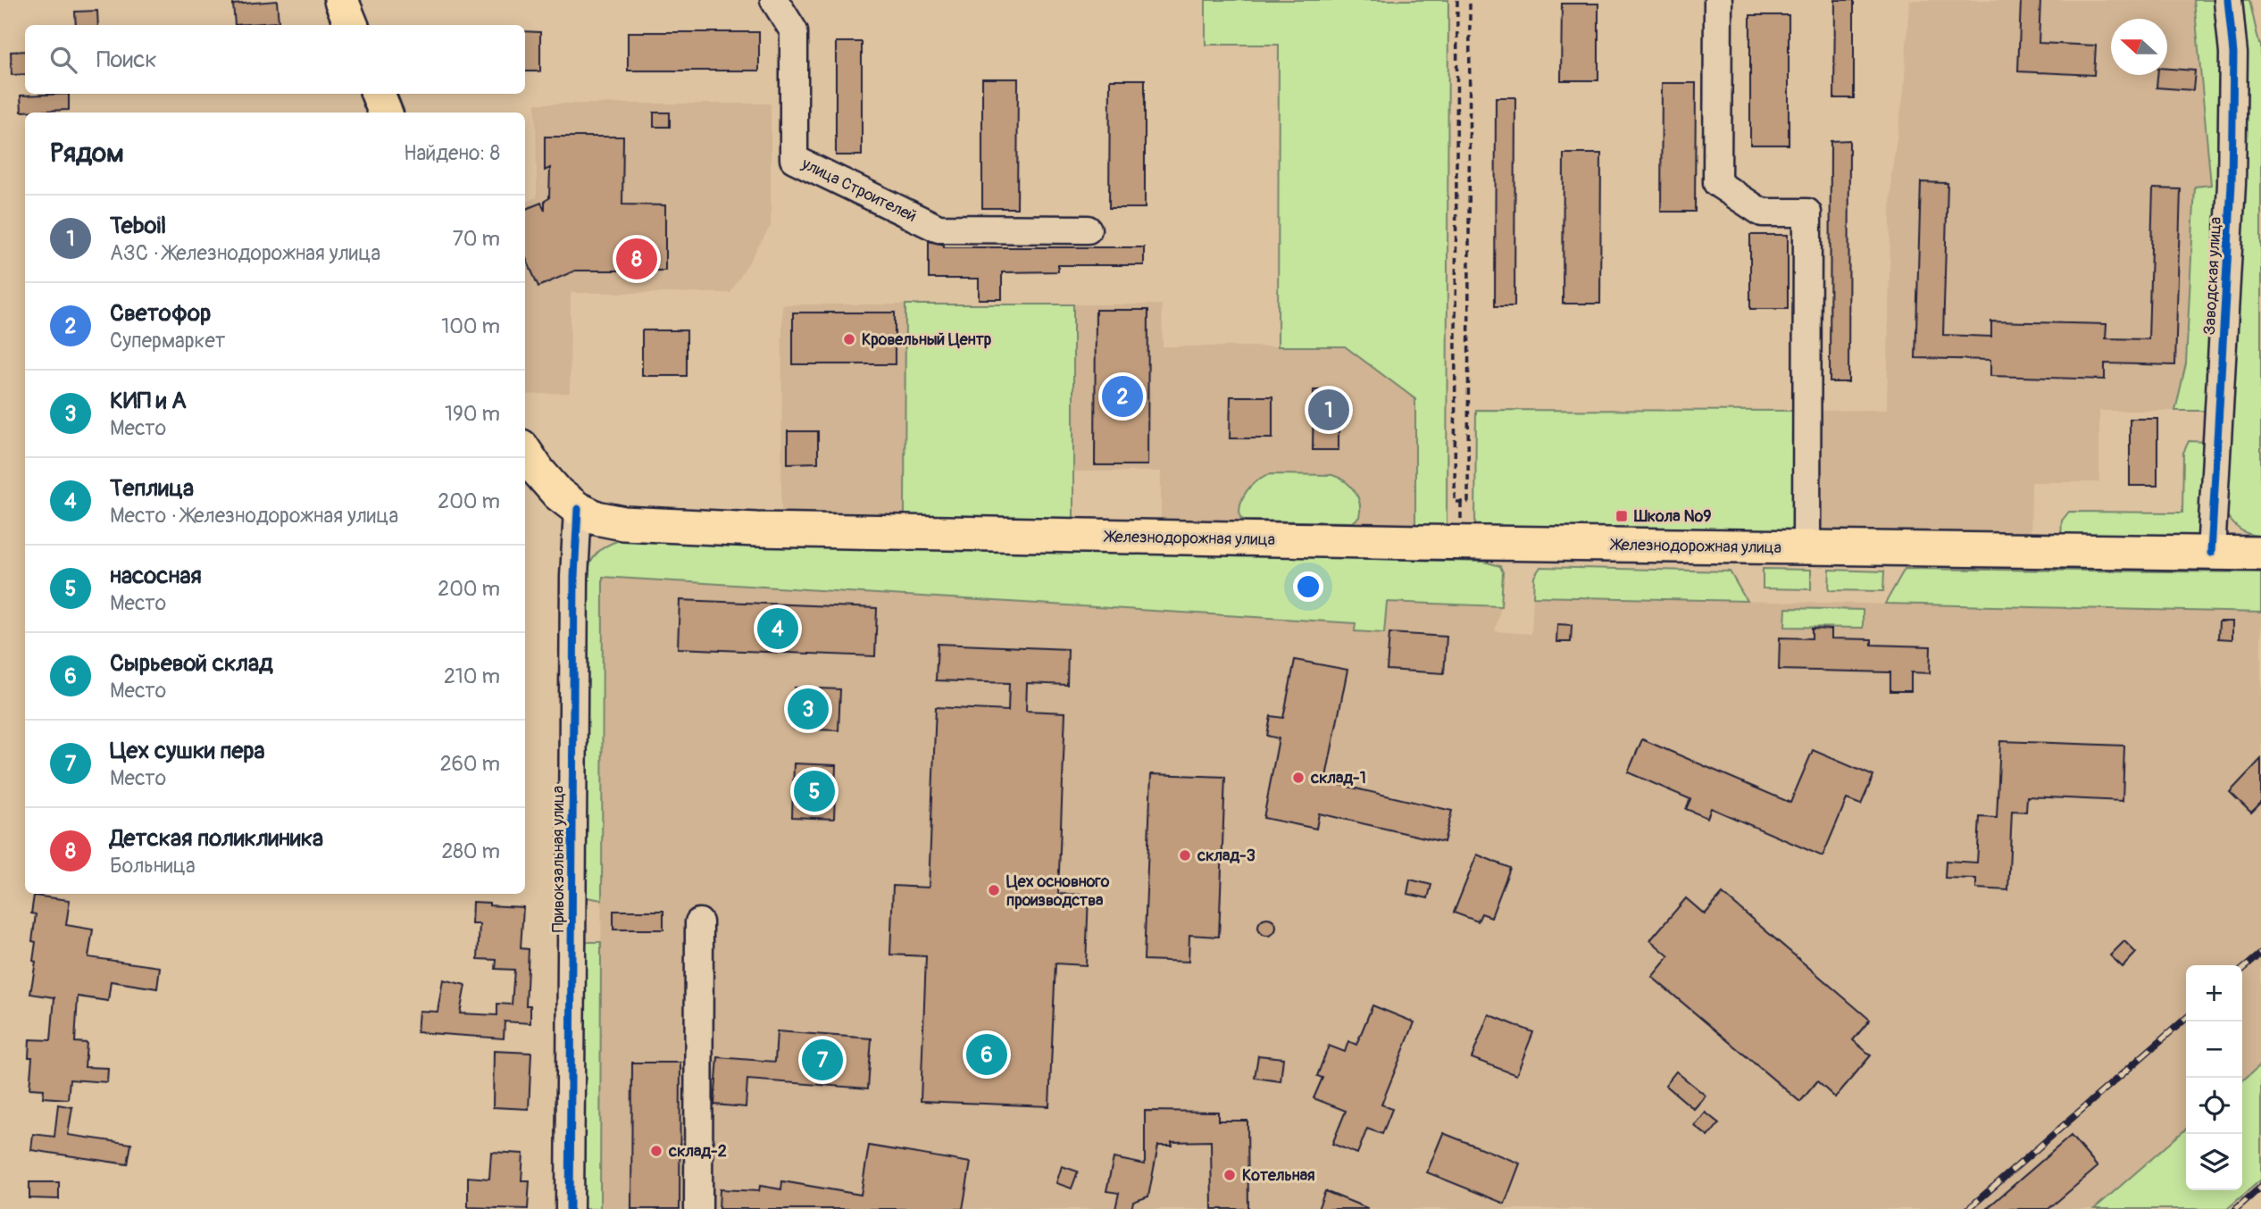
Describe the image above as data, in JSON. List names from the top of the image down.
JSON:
{
  "streets": {
    "main road": ["Железнодорожная улица"],
    "street": ["улица Строителей", "Заводская улица", "Привокзальная улица"]
  },
  "crossings": [
    ["Заводская улица", "Железнодорожная улица"],
    ["Железнодорожная улица", "Привокзальная улица"]
  ],
  "places": {
    "other": [
      "Кровельный Центр",
      "склад-1",
      "склад-3",
      "Цех основного производства",
      "склад-2",
      "Котельная"
    ],
    "transit": ["Школа №9"]
  },
  "north": "left",
  "page": {
    "search": "Поиск",
    "heading": ["Рядом", "Найдено: 8"],
    "list": [
      {
        "mark": "1",
        "name": "Teboil",
        "note": "АЗС · Железнодорожная улица",
        "value": "70 m"
      },
      {
        "mark": "2",
        "name": "Светофор",
        "note": "Супермаркет",
        "value": "100 m"
      },
      {
        "mark": "3",
        "name": "КИП и А",
        "note": "Место",
        "value": "190 m"
      },
      {
        "mark": "4",
        "name": "Теплица",
        "note": "Место · Железнодорожная улица",
        "value": "200 m"
      },
      {
        "mark": "5",
        "name": "насосная",
        "note": "Место",
        "value": "200 m"
      },
      {
        "mark": "6",
        "name": "Сырьевой склад",
        "note": "Место",
        "value": "210 m"
      },
      {
        "mark": "7",
        "name": "Цех сушки пера",
        "note": "Место",
        "value": "260 m"
      },
      {
        "mark": "8",
        "name": "Детская поликлиника",
        "note": "Больница",
        "value": "280 m"
      }
    ],
    "pins": [
      "8",
      "2",
      "1",
      "4",
      "3",
      "5",
      "6",
      "7"
    ],
    "map_buttons": ["+", "−"]
  }
}
